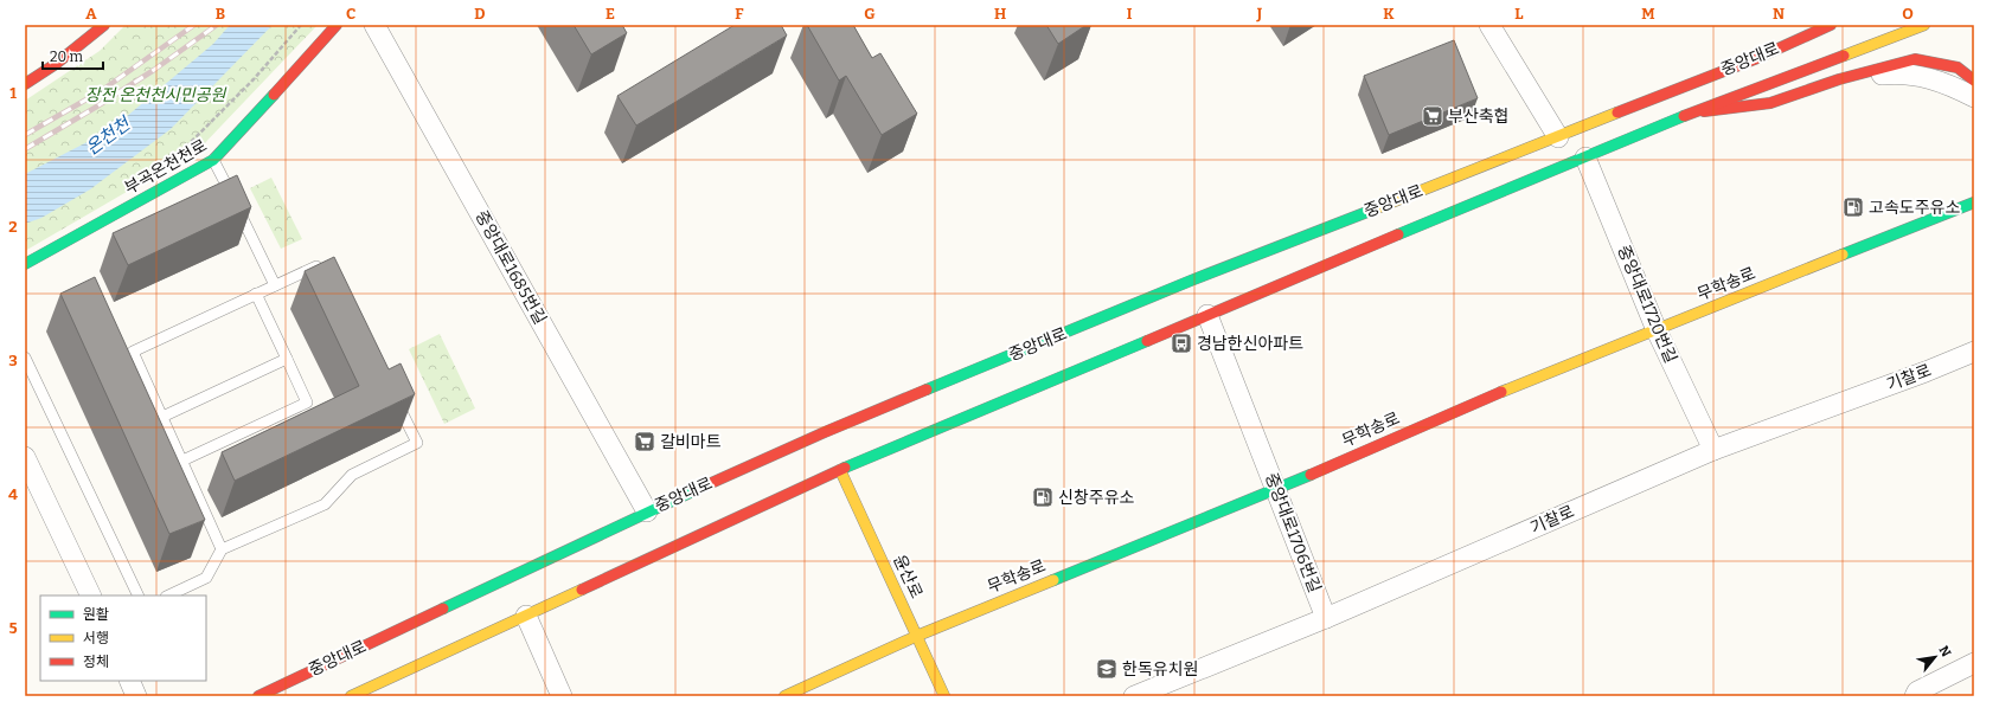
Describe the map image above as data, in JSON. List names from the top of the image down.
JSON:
{
  "streets": {
    "main road": [
      "중앙대로",
      "부곡온천천로",
      "무학송로",
      "윤산로"
    ],
    "street": [
      "중앙대로1685번길",
      "중앙대로1720번길",
      "기찰로",
      "중앙대로1706번길"
    ]
  },
  "crossings": [
    ["중앙대로", "중앙대로1685번길"],
    ["중앙대로", "중앙대로1720번길"],
    ["중앙대로", "중앙대로1706번길"],
    ["중앙대로", "윤산로"],
    ["무학송로", "중앙대로1720번길"],
    ["무학송로", "중앙대로1706번길"],
    ["무학송로", "윤산로"],
    ["중앙대로1720번길", "기찰로"],
    ["기찰로", "중앙대로1706번길"]
  ],
  "water": ["온천천"],
  "parks": ["장전 온천천시민공원"],
  "places": {
    "supermarket": ["부산축협", "갈비마트"],
    "fuel station": ["고속도주유소", "신창주유소"],
    "bus stop": ["경남한신아파트"],
    "school or university": ["한독유치원"]
  },
  "legend": ["원활", "서행", "정체"],
  "scale_bar": "20 m",
  "north": "top right",
  "grid": {
    "columns": [
      "A",
      "B",
      "C",
      "D",
      "E",
      "F",
      "G",
      "H",
      "I",
      "J",
      "K",
      "L",
      "M",
      "N",
      "O"
    ],
    "rows": [
      "1",
      "2",
      "3",
      "4",
      "5"
    ]
  }
}
